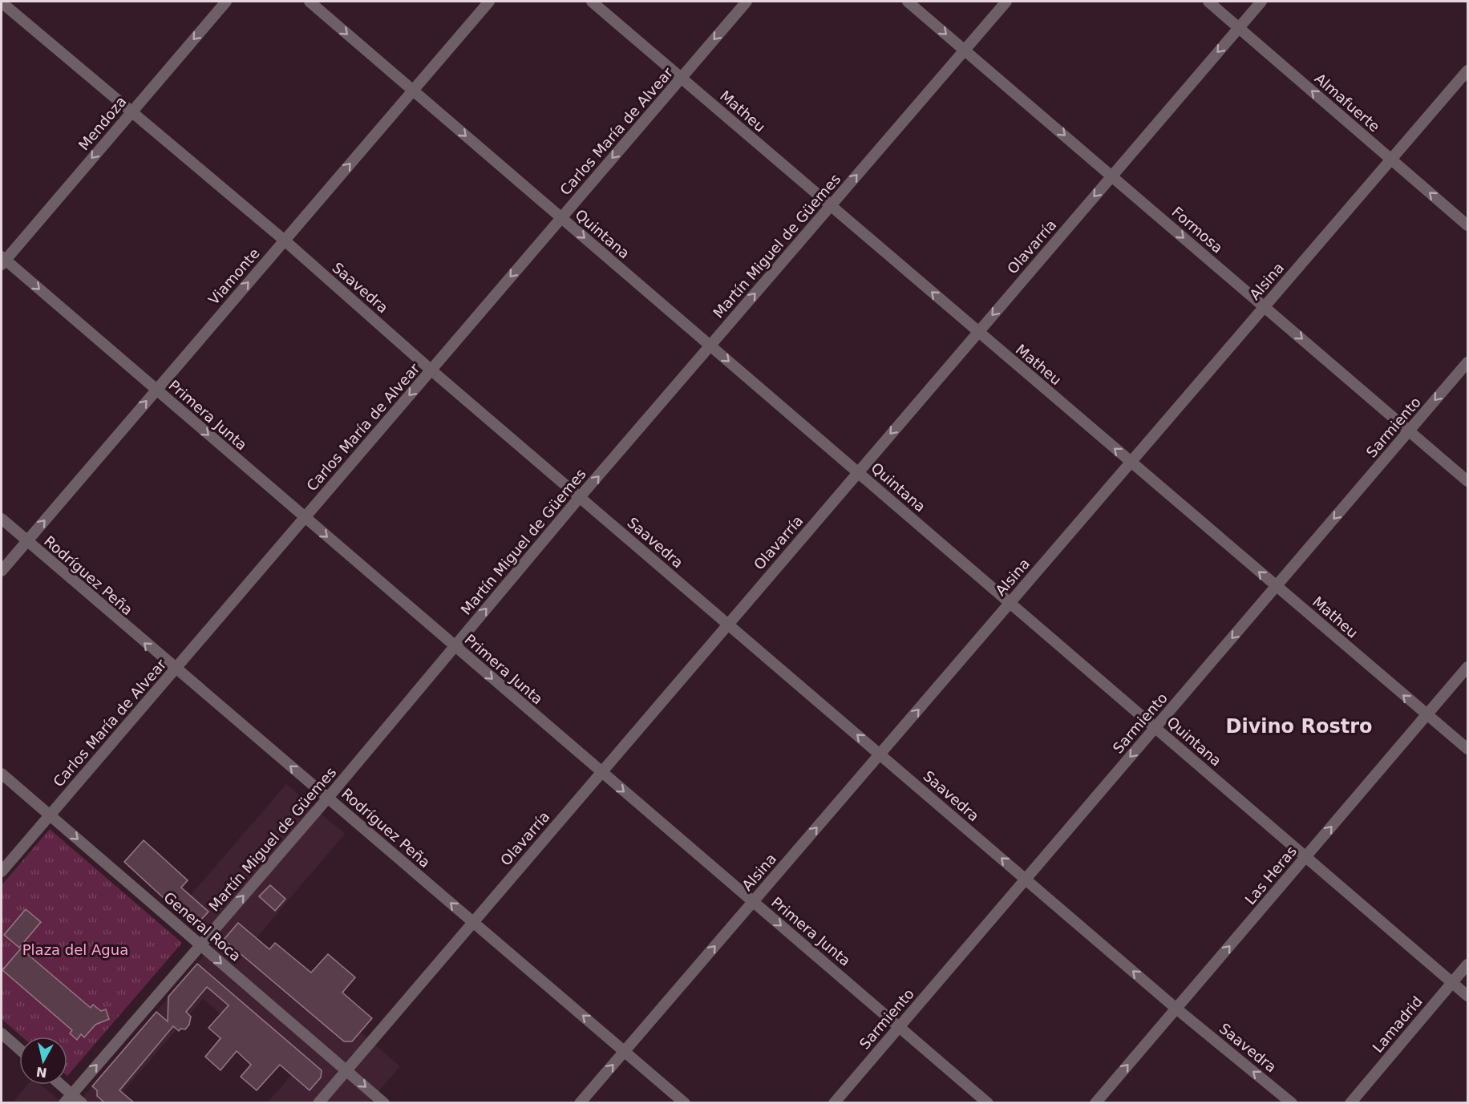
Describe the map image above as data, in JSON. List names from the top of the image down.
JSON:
{
  "streets": {
    "street": [
      "Almafuerte",
      "Matheu",
      "Mendoza",
      "Carlos María de Alvear",
      "Formosa",
      "Quintana",
      "Martín Miguel de Güemes",
      "Olavarría",
      "Viamonte",
      "Alsina",
      "Saavedra",
      "Primera Junta",
      "Sarmiento",
      "Rodríguez Peña",
      "Las Heras",
      "General Roca",
      "Lamadrid"
    ]
  },
  "crossings": [
    ["Almafuerte", "Olavarría"],
    ["Almafuerte", "Alsina"],
    ["Matheu", "Carlos María de Alvear"],
    ["Matheu", "Martín Miguel de Güemes"],
    ["Matheu", "Olavarría"],
    ["Matheu", "Alsina"],
    ["Matheu", "Sarmiento"],
    ["Matheu", "Las Heras"],
    ["Mendoza", "Saavedra"],
    ["Mendoza", "Primera Junta"],
    ["Carlos María de Alvear", "Quintana"],
    ["Carlos María de Alvear", "Saavedra"],
    ["Carlos María de Alvear", "Primera Junta"],
    ["Carlos María de Alvear", "Rodríguez Peña"],
    ["Carlos María de Alvear", "General Roca"],
    ["Formosa", "Martín Miguel de Güemes"],
    ["Formosa", "Olavarría"],
    ["Formosa", "Alsina"],
    ["Formosa", "Sarmiento"],
    ["Quintana", "Martín Miguel de Güemes"],
    ["Quintana", "Olavarría"],
    ["Quintana", "Viamonte"],
    ["Quintana", "Alsina"],
    ["Quintana", "Sarmiento"],
    ["Quintana", "Las Heras"],
    ["Quintana", "Lamadrid"],
    ["Martín Miguel de Güemes", "Saavedra"],
    ["Martín Miguel de Güemes", "Primera Junta"],
    ["Martín Miguel de Güemes", "Rodríguez Peña"],
    ["Martín Miguel de Güemes", "General Roca"],
    ["Olavarría", "Saavedra"],
    ["Olavarría", "Primera Junta"],
    ["Olavarría", "Rodríguez Peña"],
    ["Olavarría", "General Roca"],
    ["Viamonte", "Saavedra"],
    ["Viamonte", "Primera Junta"],
    ["Viamonte", "Rodríguez Peña"],
    ["Alsina", "Saavedra"],
    ["Alsina", "Primera Junta"],
    ["Alsina", "Rodríguez Peña"],
    ["Saavedra", "Sarmiento"],
    ["Saavedra", "Las Heras"],
    ["Primera Junta", "Sarmiento"]
  ],
  "one_way": [
    "Almafuerte",
    "Matheu",
    "Mendoza",
    "Carlos María de Alvear",
    "Formosa",
    "Quintana",
    "Martín Miguel de Güemes",
    "Olavarría",
    "Viamonte",
    "Alsina",
    "Saavedra",
    "Primera Junta",
    "Sarmiento",
    "Rodríguez Peña",
    "Las Heras",
    "General Roca"
  ],
  "districts": ["Divino Rostro"],
  "parks": ["Plaza del Agua"],
  "north": "bottom"
}
